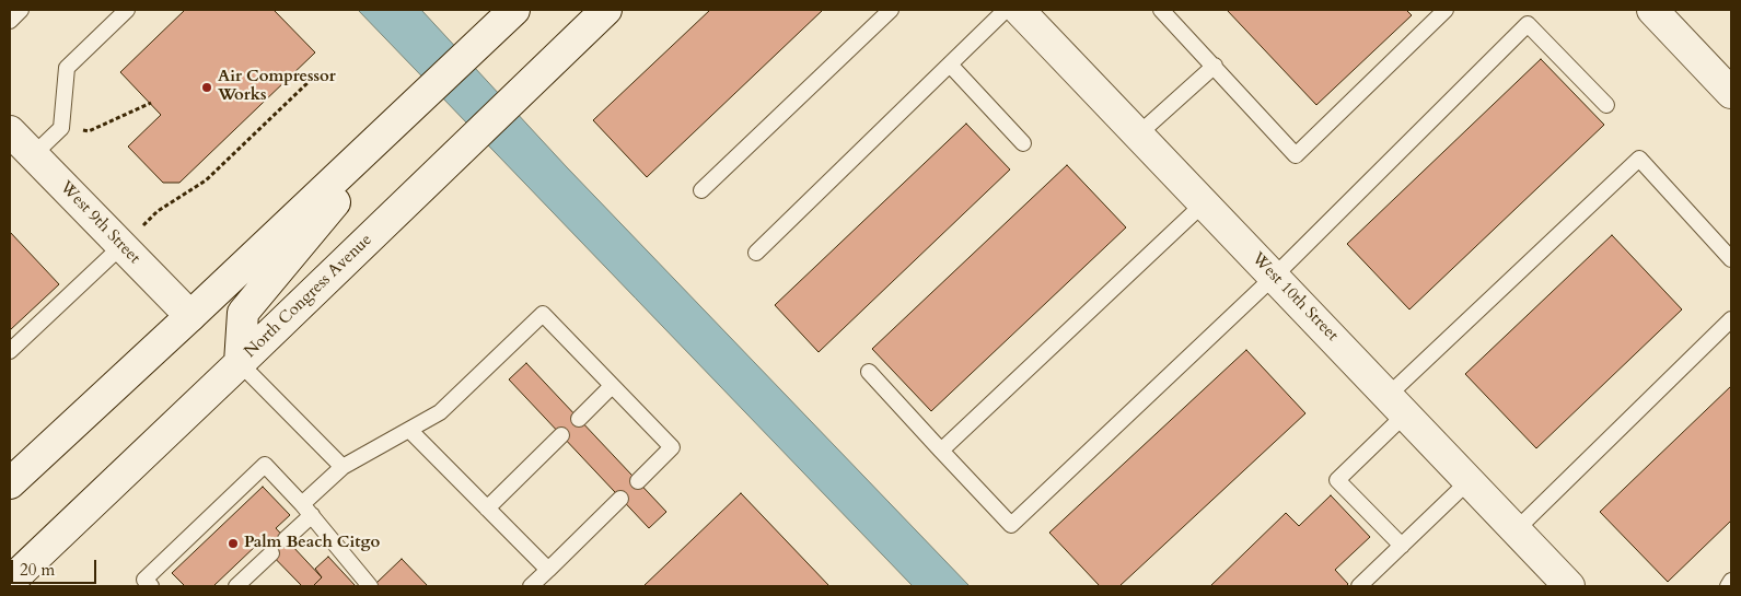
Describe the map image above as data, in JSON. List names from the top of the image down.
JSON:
{
  "streets": {
    "street": ["West 9th Street", "North Congress Avenue", "West 10th Street"]
  },
  "places": ["Air Compressor Works", "Palm Beach Citgo"],
  "scale_bar": "20 m"
}
